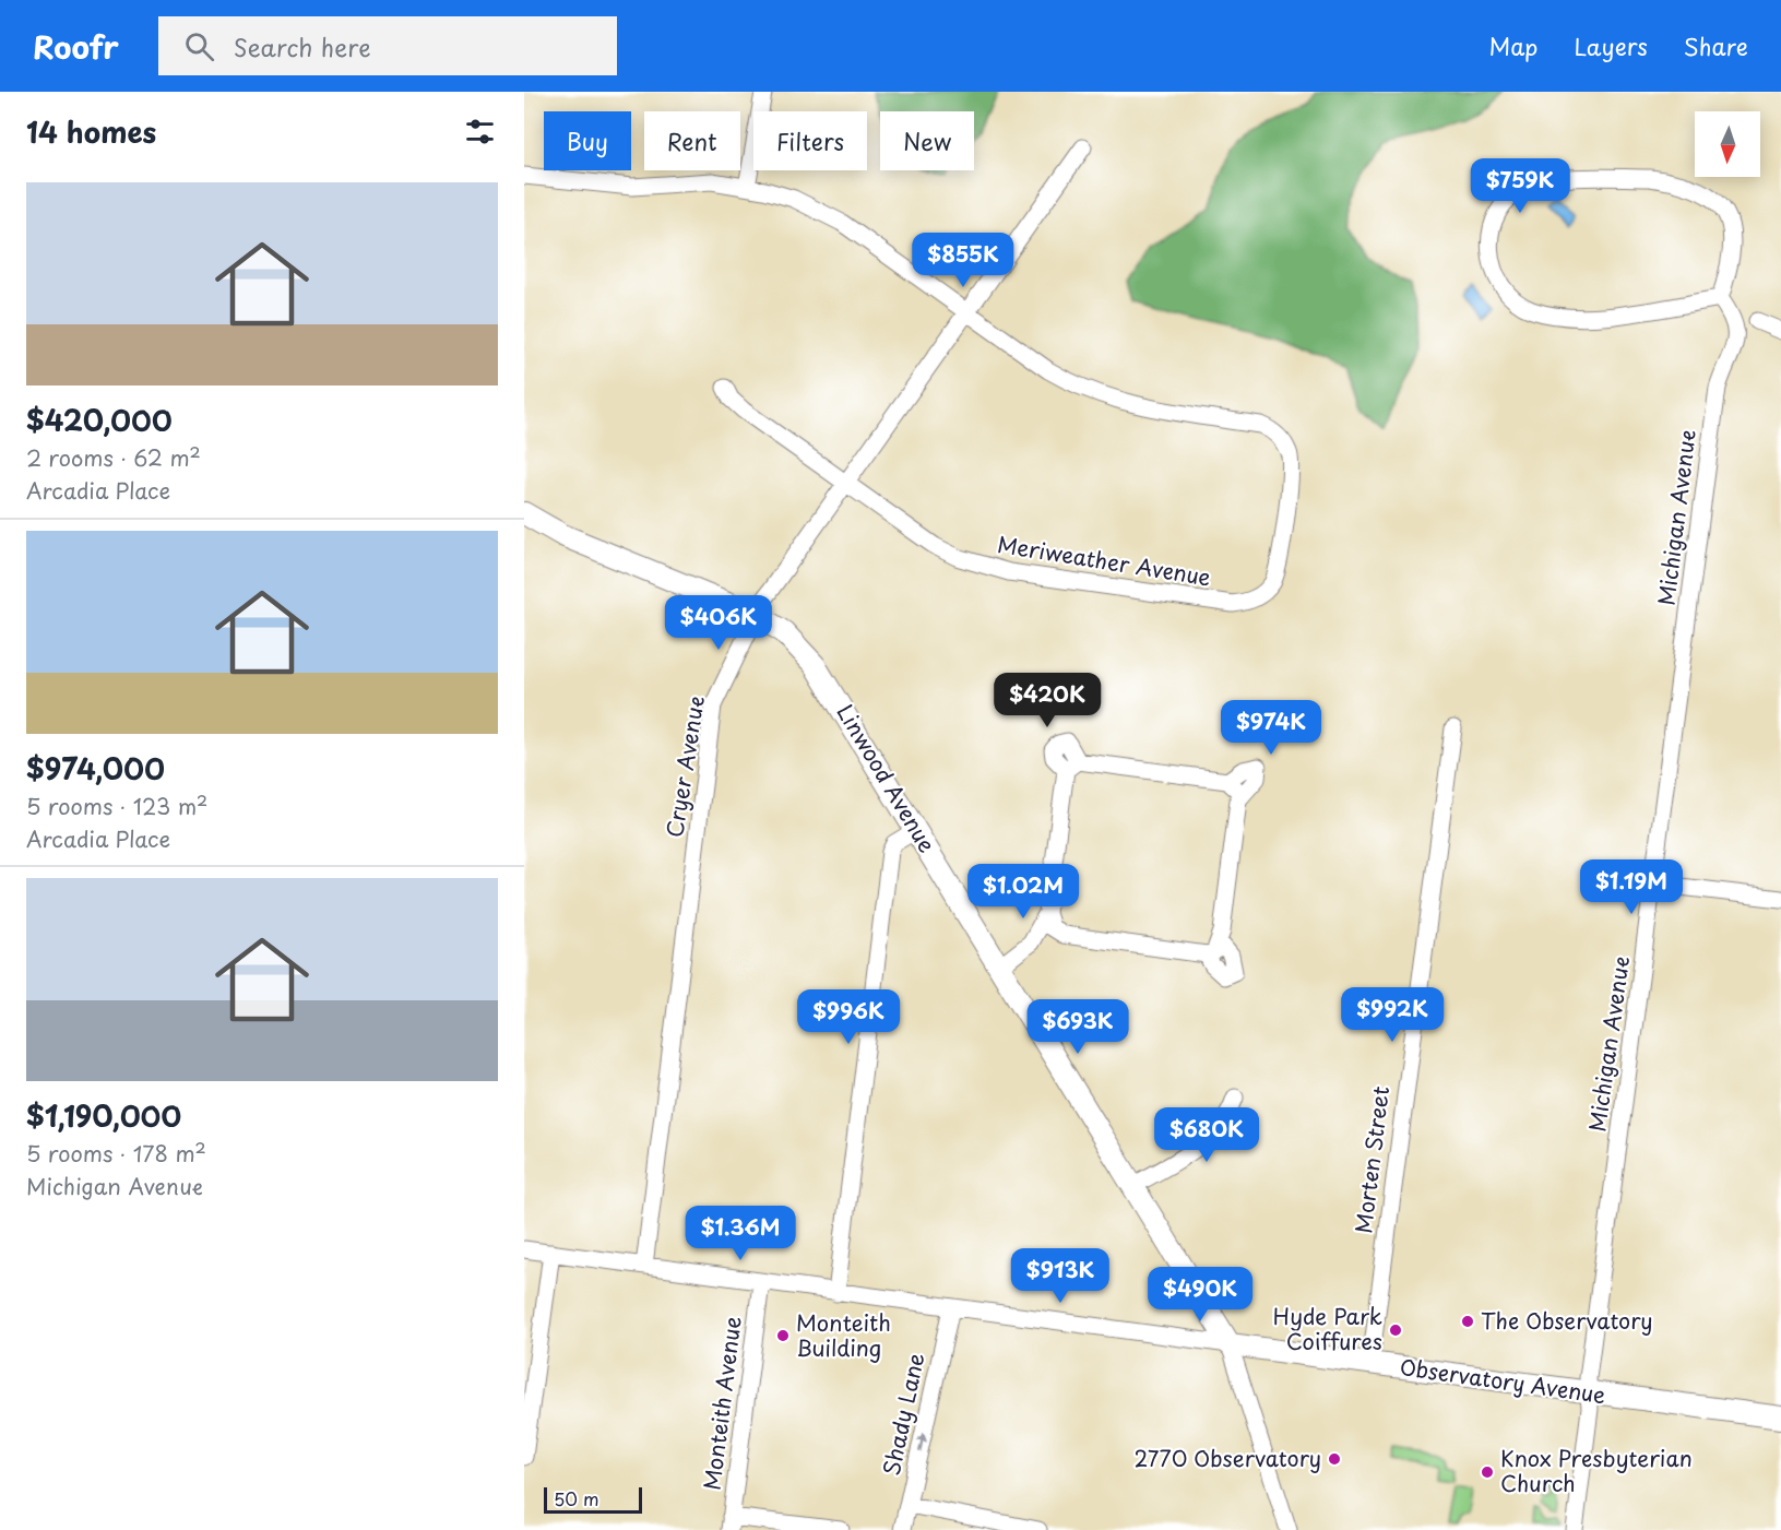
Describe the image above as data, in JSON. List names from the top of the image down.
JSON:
{
  "streets": {
    "main road": ["Linwood Avenue", "Observatory Avenue"],
    "street": [
      "Michigan Avenue",
      "Meriweather Avenue",
      "Cryer Avenue",
      "Morten Street",
      "Monteith Avenue",
      "Shady Lane"
    ]
  },
  "crossings": [
    ["Michigan Avenue", "Observatory Avenue"],
    ["Meriweather Avenue", "Cryer Avenue"],
    ["Cryer Avenue", "Linwood Avenue"],
    ["Cryer Avenue", "Observatory Avenue"],
    ["Linwood Avenue", "Observatory Avenue"],
    ["Morten Street", "Observatory Avenue"],
    ["Observatory Avenue", "Monteith Avenue"],
    ["Observatory Avenue", "Shady Lane"]
  ],
  "one_way": ["Shady Lane"],
  "places": [
    "The Observatory",
    "Hyde Park Coiffures",
    "Monteith Building",
    "2770 Observatory",
    "Knox Presbyterian Church"
  ],
  "scale_bar": "50 m",
  "north": "bottom",
  "page": {
    "header": "Roofr",
    "search": "Search here",
    "nav": ["Map", "Layers", "Share"],
    "heading": "14 homes",
    "chip": [
      "Buy",
      "Rent",
      "Filters",
      "New"
    ],
    "price": [
      "$759K",
      "$855K",
      "$406K",
      "$420K",
      "$974K",
      "$1.19M",
      "$1.02M",
      "$992K",
      "$996K",
      "$693K",
      "$680K",
      "$1.36M",
      "$913K",
      "$490K"
    ],
    "list": [
      {
        "name": "$420,000",
        "note": "2 rooms · 62 m² · Arcadia Place"
      },
      {
        "name": "$974,000",
        "note": "5 rooms · 123 m² · Arcadia Place"
      },
      {
        "name": "$1,190,000",
        "note": "5 rooms · 178 m² · Michigan Avenue"
      }
    ],
    "scale": "50 m"
  }
}
